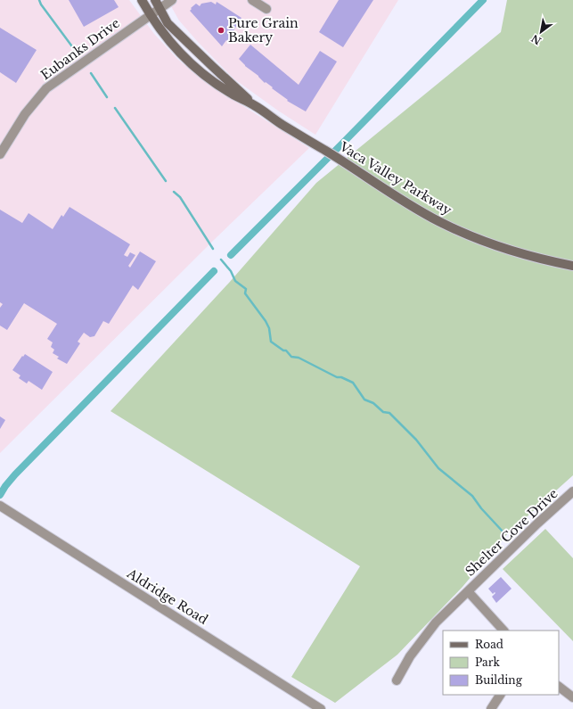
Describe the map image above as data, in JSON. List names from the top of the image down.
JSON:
{
  "streets": {
    "street": [
      "Eubanks Drive",
      "Vaca Valley Parkway",
      "Shelter Cove Drive",
      "Aldridge Road"
    ]
  },
  "crossings": [
    ["Eubanks Drive", "Vaca Valley Parkway"]
  ],
  "places": ["Pure Grain Bakery"],
  "legend": ["Road", "Park", "Building"],
  "north": "bottom left"
}
